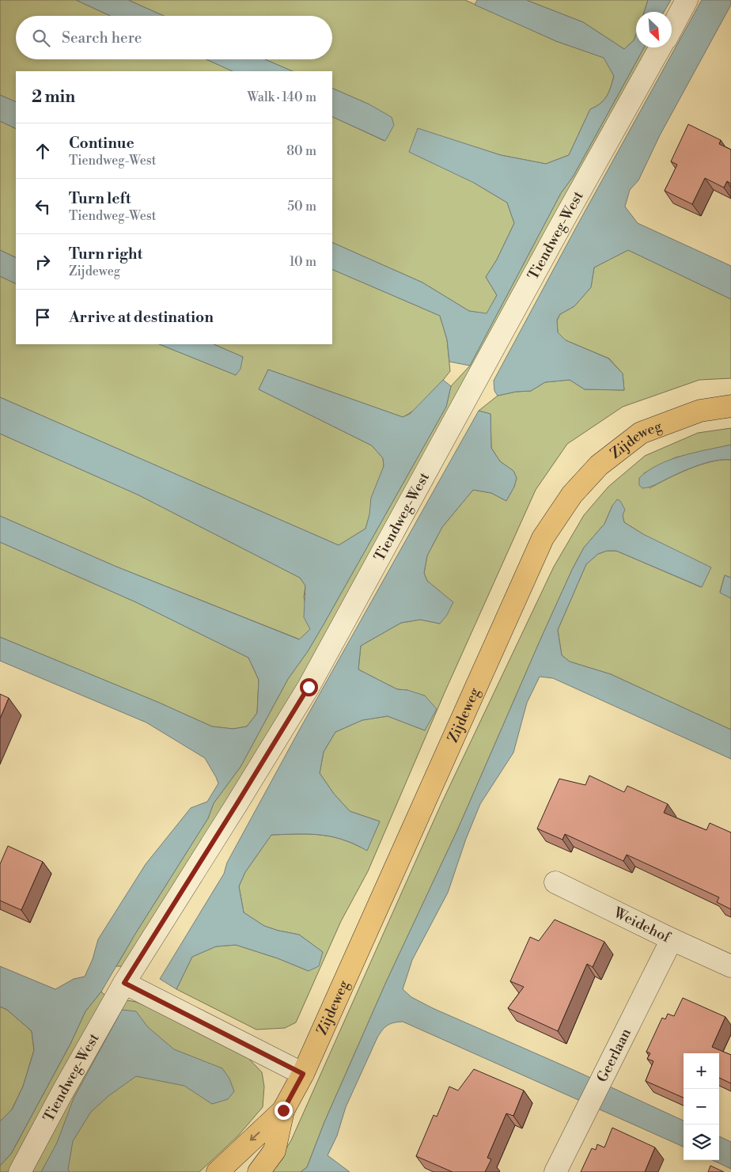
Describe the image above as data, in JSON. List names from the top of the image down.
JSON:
{
  "streets": {
    "main road": ["Zijdeweg"],
    "street": ["Tiendweg-West", "Weidehof", "Geerlaan"]
  },
  "crossings": [
    ["Weidehof", "Geerlaan"]
  ],
  "north": "bottom right",
  "page": {
    "search": "Search here",
    "heading": ["2 min", "Walk · 140 m"],
    "list": [
      ["Continue", "Tiendweg-West", "80 m"],
      ["Turn left", "Tiendweg-West", "50 m"],
      ["Turn right", "Zijdeweg", "10 m"],
      "Arrive at destination"
    ],
    "map_buttons": ["+", "−"]
  }
}
